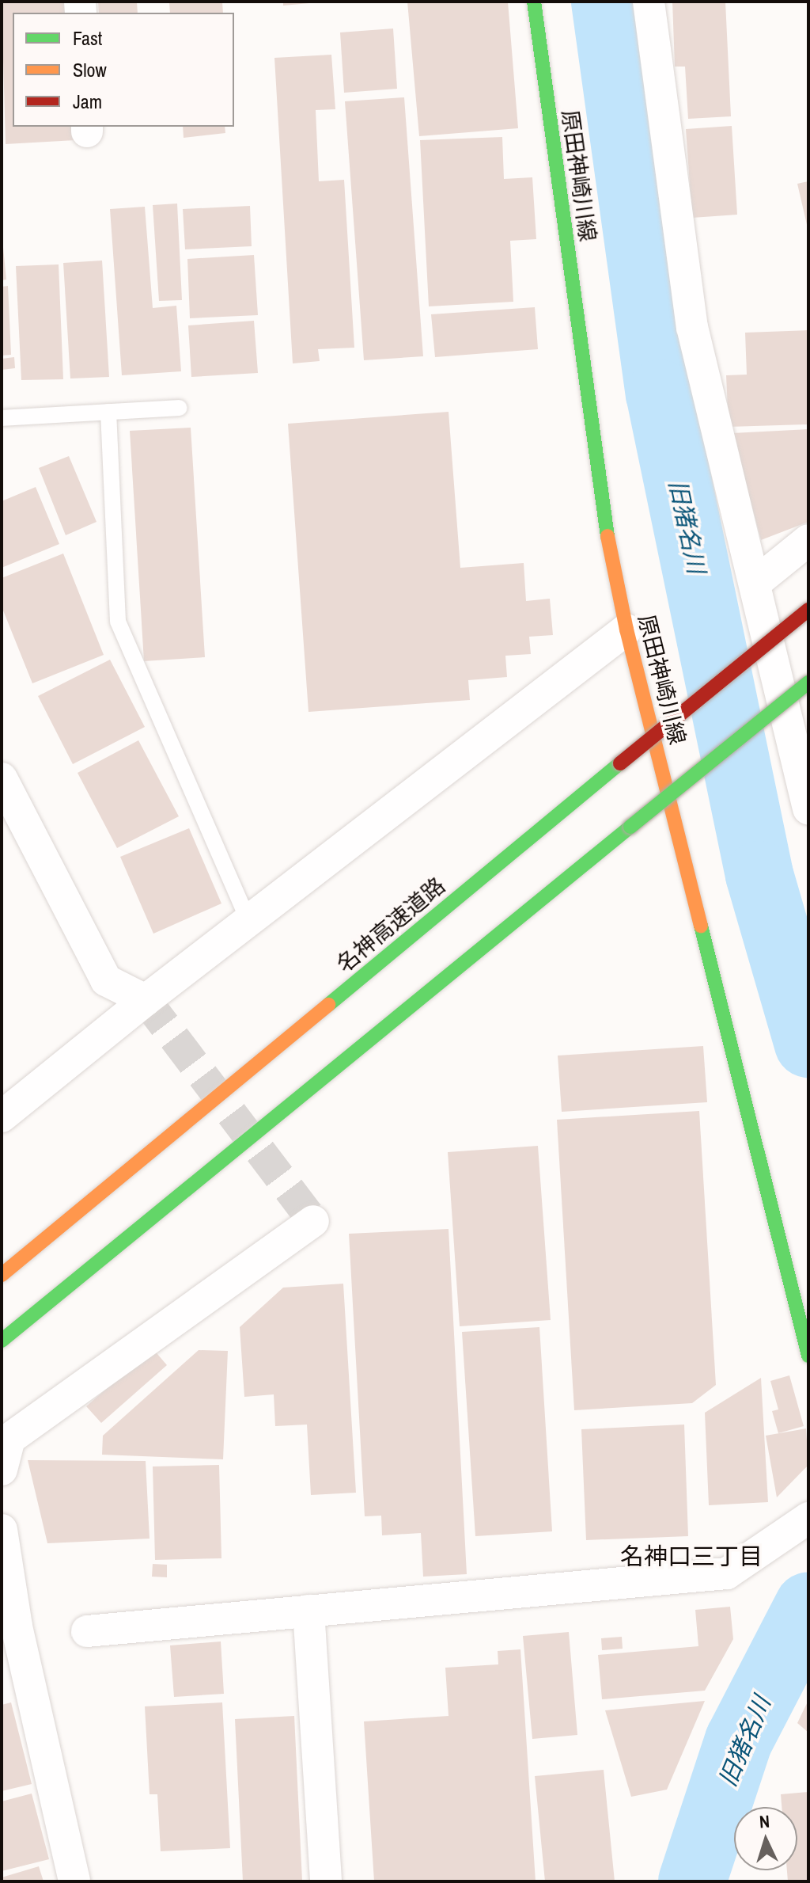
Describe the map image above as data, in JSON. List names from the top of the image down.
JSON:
{
  "streets": {
    "main road": ["原田神崎川線", "名神高速道路"]
  },
  "districts": ["名神口三丁目"],
  "water": ["旧猪名川"],
  "legend": ["Fast", "Slow", "Jam"],
  "north": "top"
}
